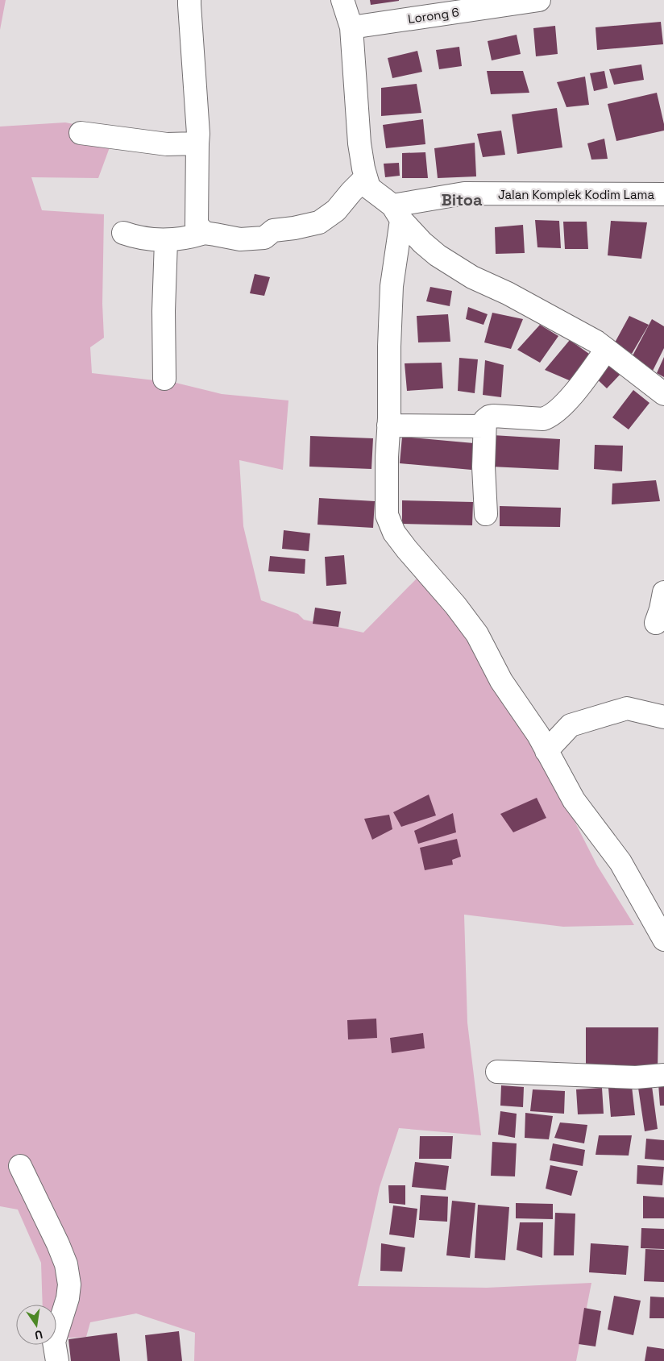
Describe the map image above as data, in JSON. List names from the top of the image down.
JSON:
{
  "streets": {
    "street": ["Lorong 6", "Jalan Komplek Kodim Lama"]
  },
  "districts": ["Bitoa"],
  "north": "bottom"
}
